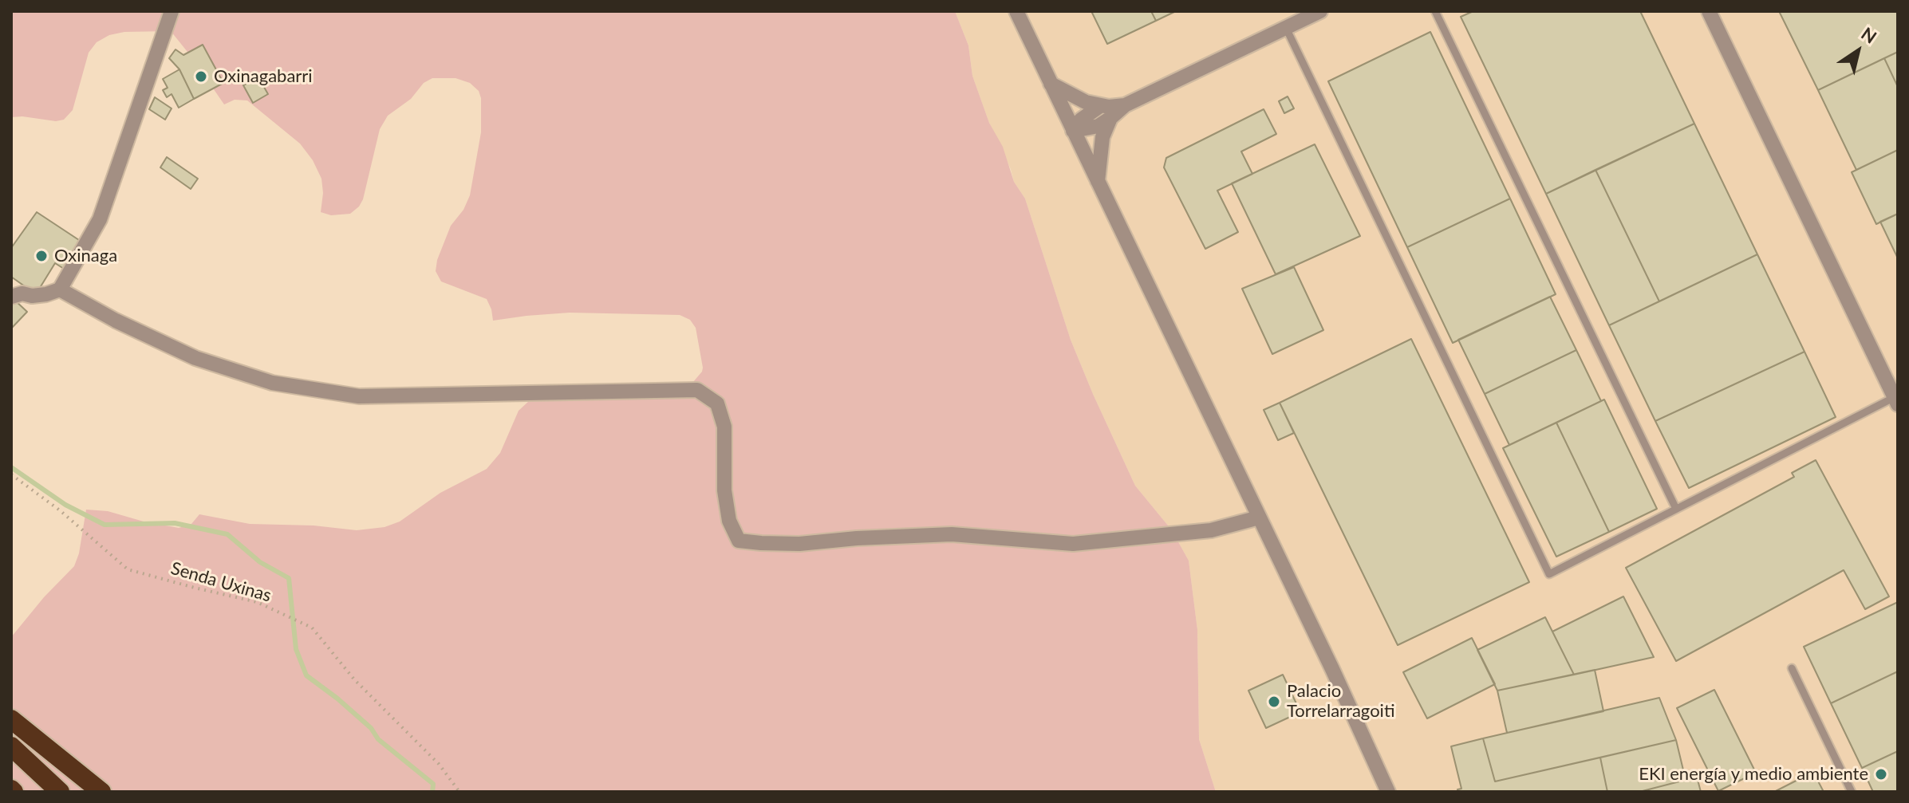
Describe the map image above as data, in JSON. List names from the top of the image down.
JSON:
{
  "streets": {
    "path": ["Senda Uxinas"]
  },
  "places": [
    "Oxinagabarri",
    "Oxinaga",
    "Palacio Torrelarragoiti",
    "EKI energía y medio ambiente"
  ],
  "north": "top right"
}
